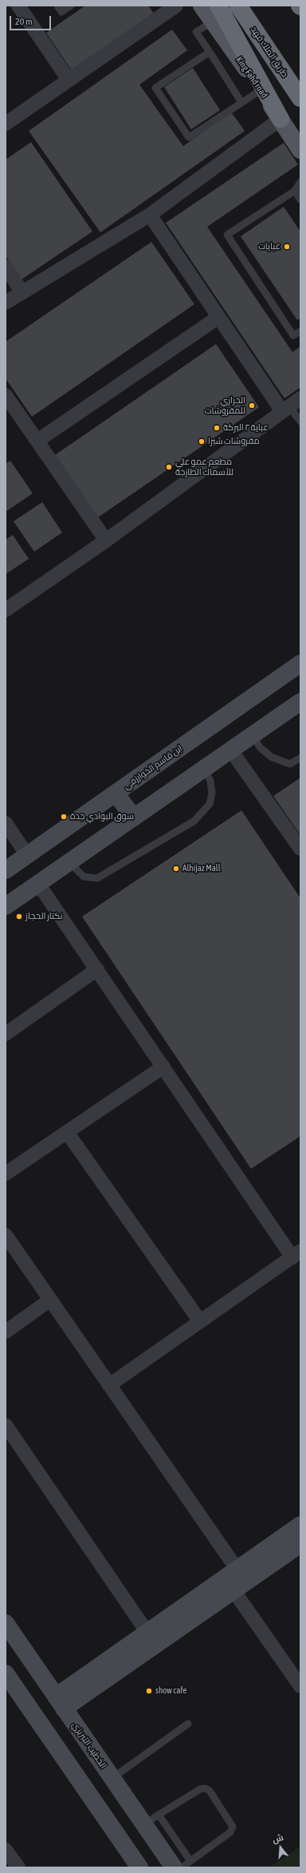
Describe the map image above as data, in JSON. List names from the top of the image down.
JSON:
{
  "streets": {
    "highway": ["طريق الملك فهد"],
    "main road": ["King Fahd road"],
    "street": ["ابن قاسم الخوارزمي", "الخطيب التبريزي"]
  },
  "places": [
    "عبايات",
    "الحرازي للمفروشات",
    "عباية ٢ البركة",
    "مفروشات شبرا",
    "مطعم عمو علي للأسماك الطازجة",
    "سوق البوادي جدة",
    "Alhijaz Mall",
    "نكتار الحجاز",
    "show cafe"
  ],
  "scale_bar": "20 m",
  "north": "top"
}
